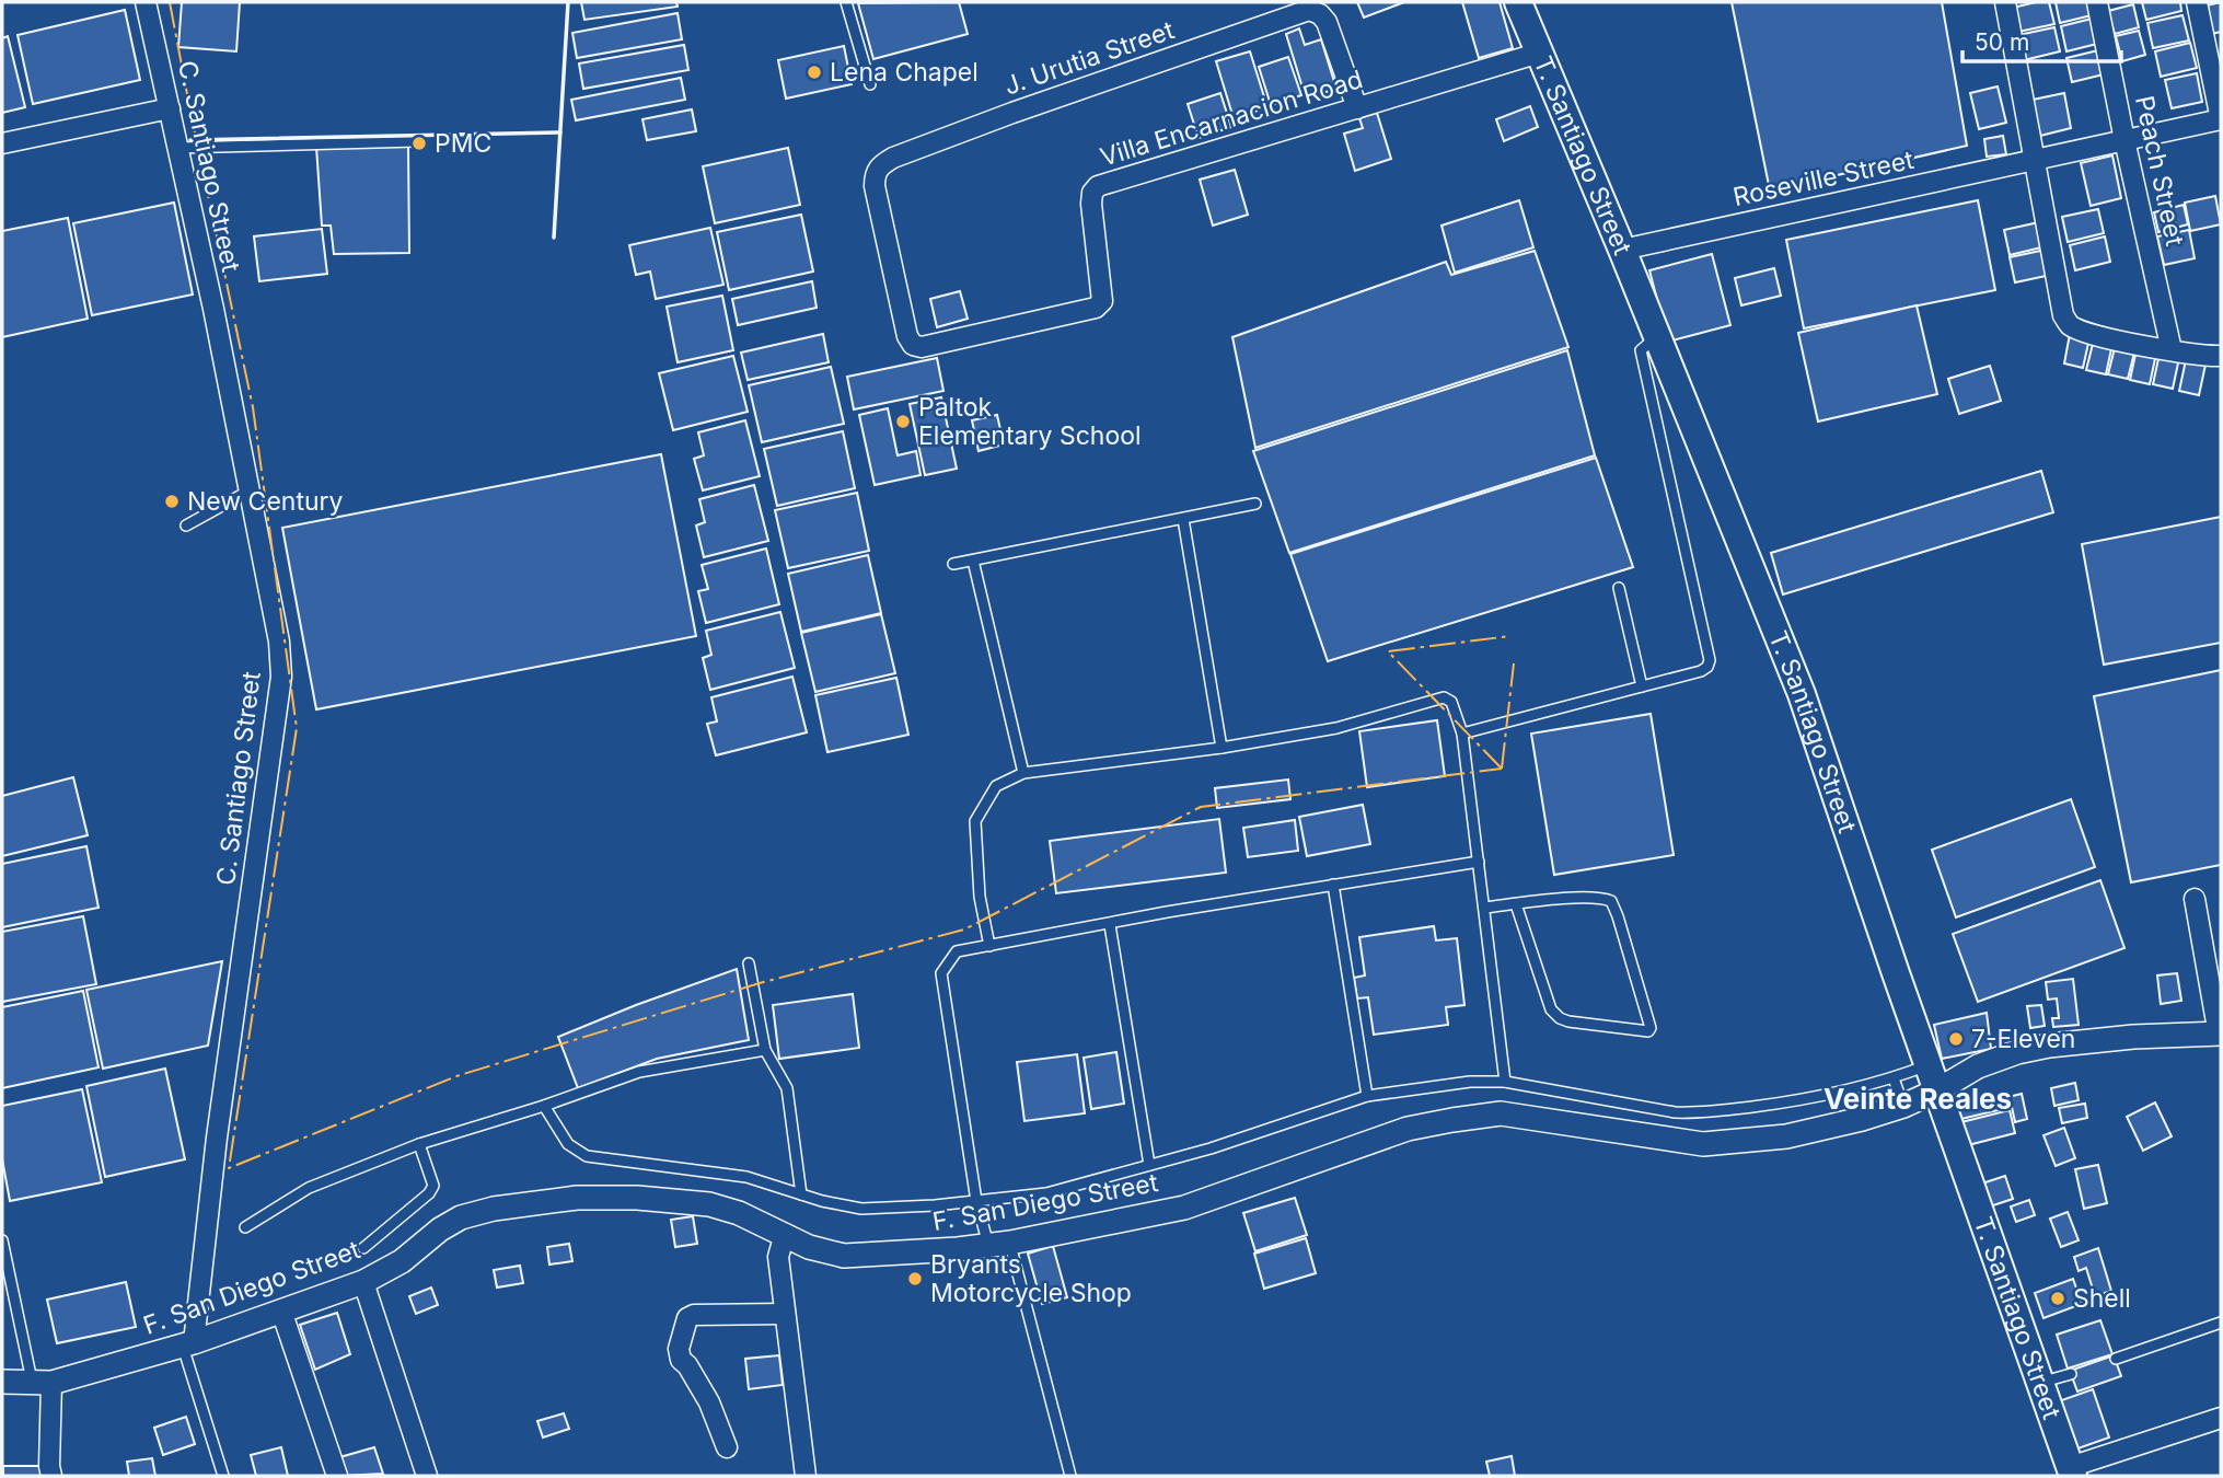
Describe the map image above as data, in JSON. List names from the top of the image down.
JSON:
{
  "streets": {
    "main road": ["T. Santiago Street"],
    "street": [
      "J. Urutia Street",
      "Villa Encarnacion Road",
      "C. Santiago Street",
      "Peach Street",
      "Roseville Street",
      "F. San Diego Street"
    ]
  },
  "crossings": [
    ["J. Urutia Street", "Villa Encarnacion Road"],
    ["Villa Encarnacion Road", "T. Santiago Street"],
    ["T. Santiago Street", "Roseville Street"],
    ["T. Santiago Street", "F. San Diego Street"],
    ["C. Santiago Street", "F. San Diego Street"],
    ["Peach Street", "Roseville Street"]
  ],
  "districts": ["Veinte Reales"],
  "places": [
    "Lena Chapel",
    "PMC",
    "Paltok Elementary School",
    "New Century",
    "7-Eleven",
    "Bryants Motorcycle Shop",
    "Shell"
  ],
  "scale_bar": "50 m"
}
